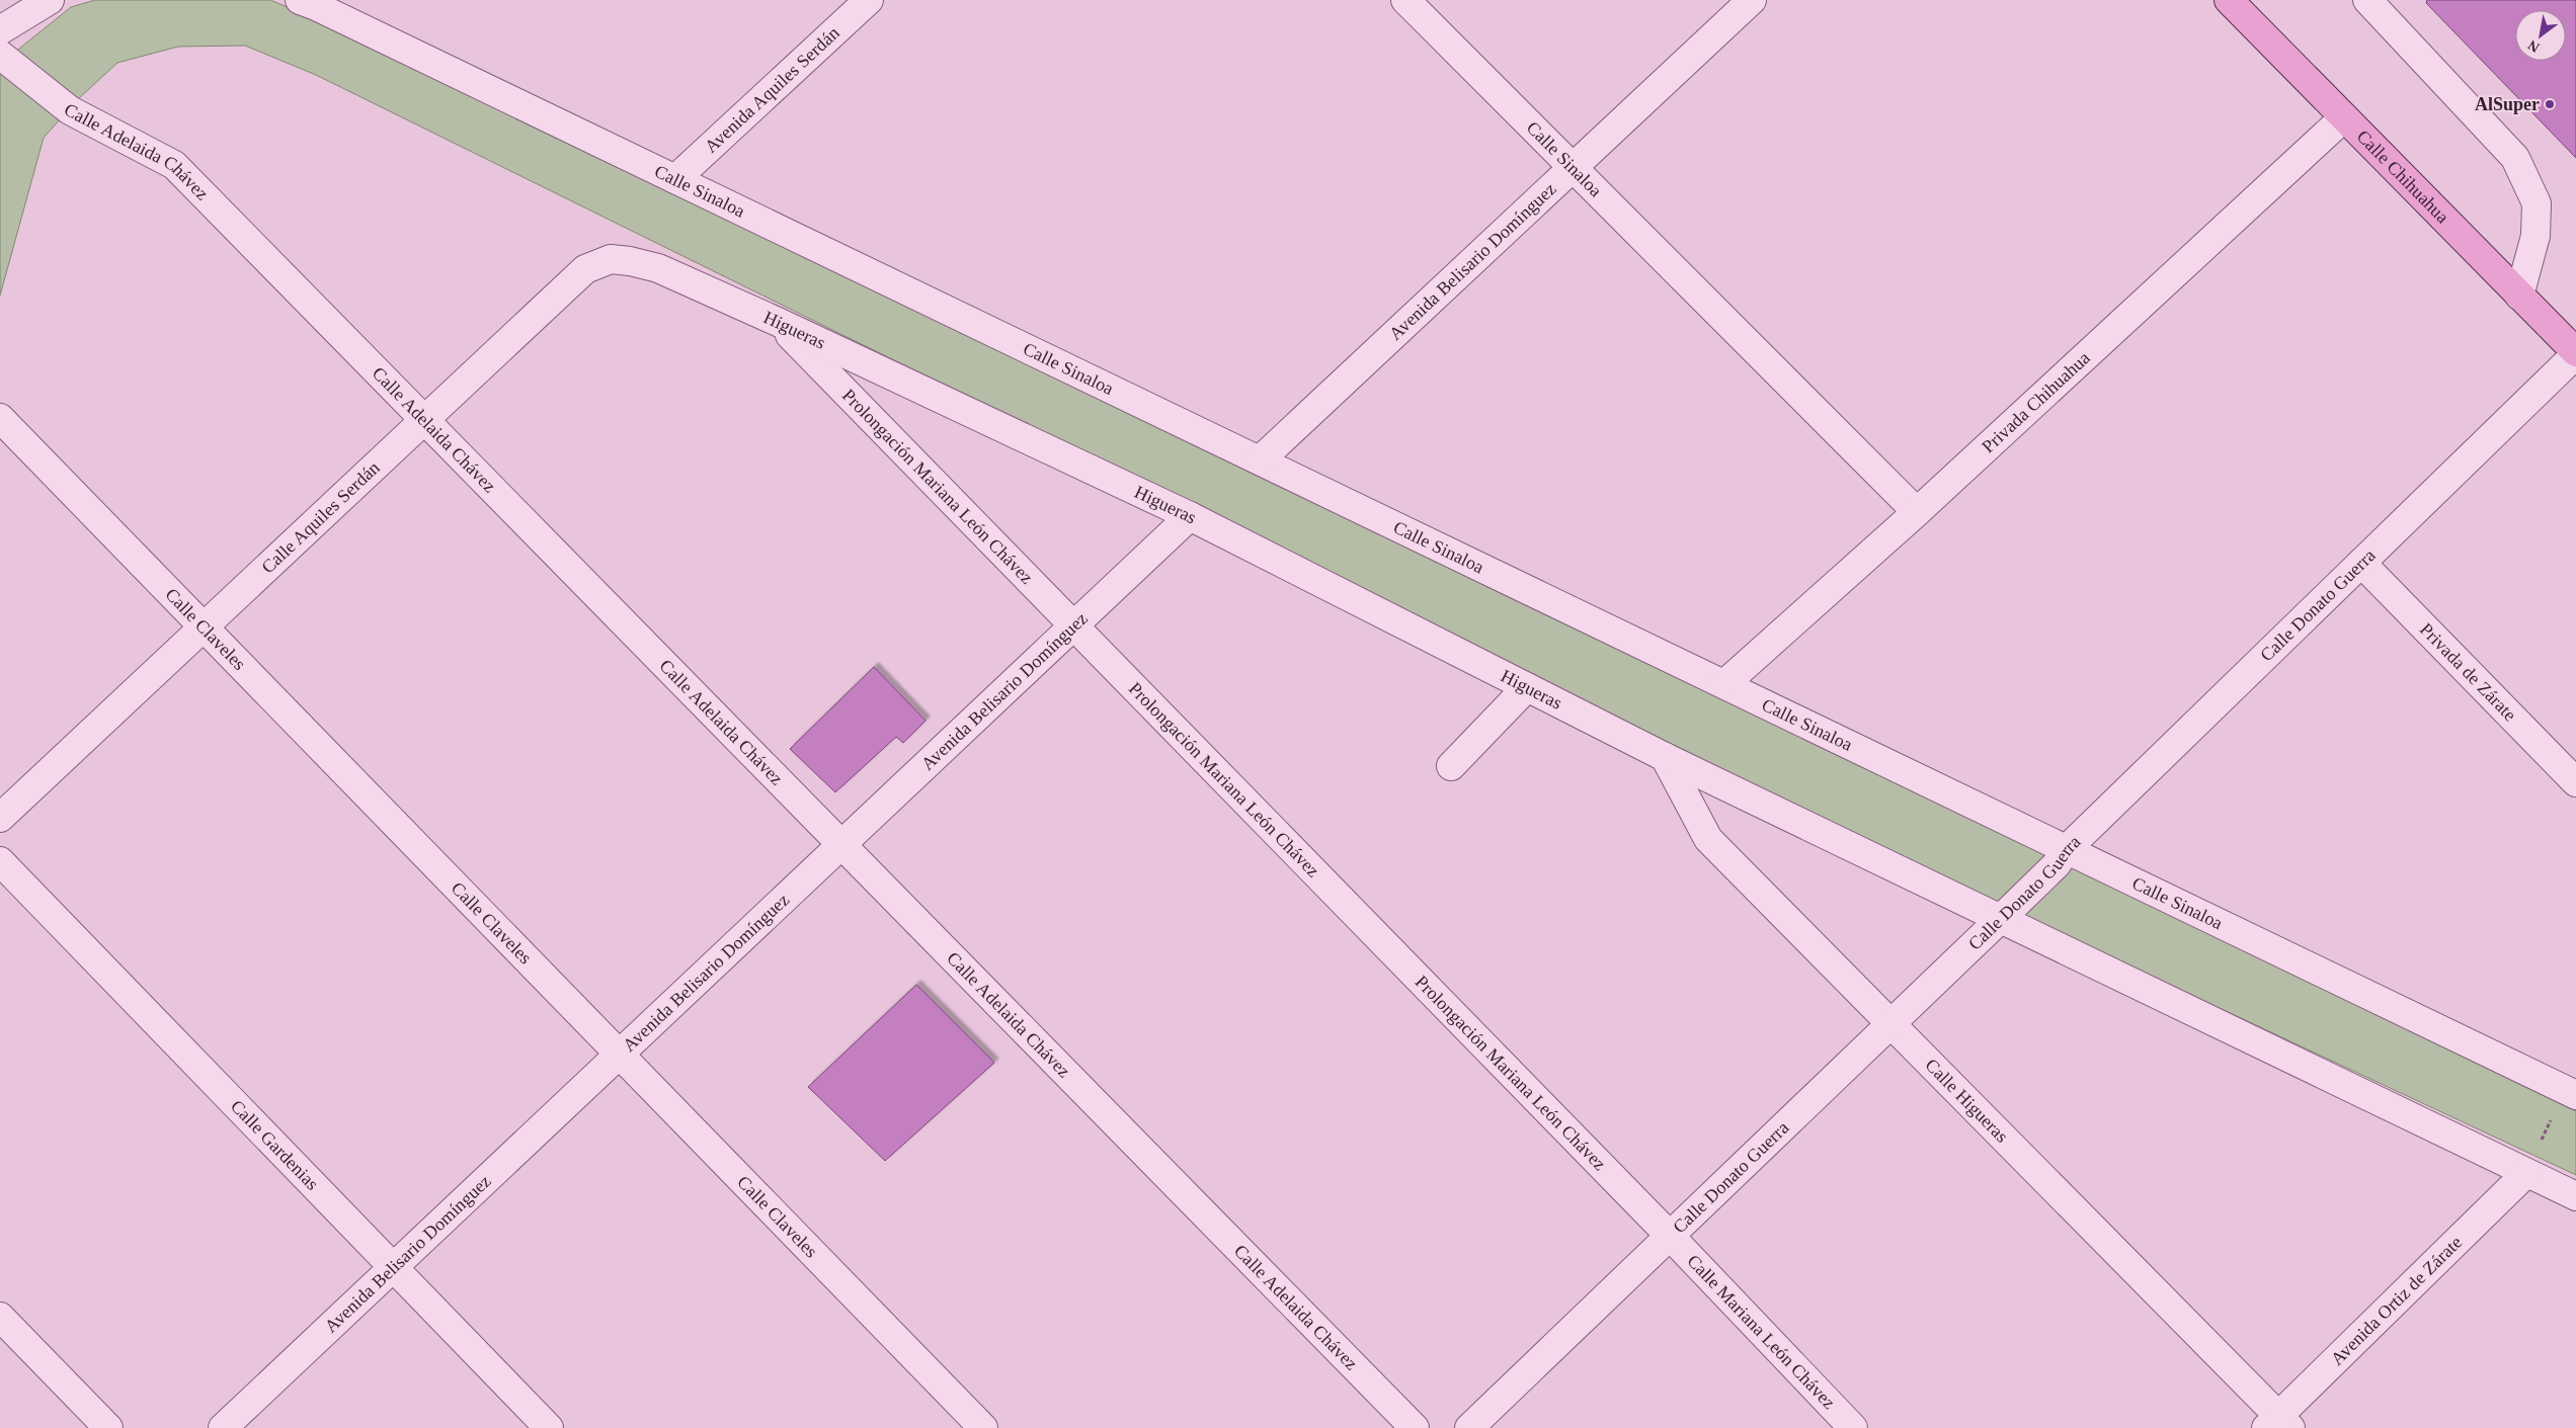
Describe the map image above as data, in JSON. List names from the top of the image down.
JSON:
{
  "streets": {
    "main road": ["Calle Chihuahua"],
    "street": [
      "Avenida Aquiles Serdán",
      "Calle Adelaida Chávez",
      "Calle Sinaloa",
      "Avenida Belisario Domínguez",
      "Higueras",
      "Privada Chihuahua",
      "Prolongación Mariana León Chávez",
      "Calle Aquiles Serdán",
      "Calle Donato Guerra",
      "Calle Claveles",
      "Privada de Zárate",
      "Calle Higueras",
      "Calle Gardenias",
      "Avenida Ortiz de Zárate",
      "Calle Mariana León Chávez"
    ]
  },
  "crossings": [
    ["Avenida Aquiles Serdán", "Calle Sinaloa"],
    ["Calle Adelaida Chávez", "Avenida Belisario Domínguez"],
    ["Calle Adelaida Chávez", "Calle Aquiles Serdán"],
    ["Calle Sinaloa", "Avenida Belisario Domínguez"],
    ["Calle Sinaloa", "Privada Chihuahua"],
    ["Calle Sinaloa", "Calle Donato Guerra"],
    ["Calle Chihuahua", "Privada Chihuahua"],
    ["Calle Chihuahua", "Calle Donato Guerra"],
    ["Avenida Belisario Domínguez", "Higueras"],
    ["Avenida Belisario Domínguez", "Prolongación Mariana León Chávez"],
    ["Avenida Belisario Domínguez", "Calle Claveles"],
    ["Avenida Belisario Domínguez", "Calle Gardenias"],
    ["Higueras", "Prolongación Mariana León Chávez"],
    ["Higueras", "Calle Aquiles Serdán"],
    ["Higueras", "Calle Donato Guerra"],
    ["Higueras", "Calle Higueras"],
    ["Higueras", "Avenida Ortiz de Zárate"],
    ["Prolongación Mariana León Chávez", "Calle Donato Guerra"],
    ["Prolongación Mariana León Chávez", "Calle Mariana León Chávez"],
    ["Calle Aquiles Serdán", "Calle Claveles"],
    ["Calle Donato Guerra", "Privada de Zárate"],
    ["Calle Donato Guerra", "Calle Higueras"],
    ["Calle Donato Guerra", "Calle Mariana León Chávez"],
    ["Calle Higueras", "Avenida Ortiz de Zárate"]
  ],
  "places": ["AlSuper"],
  "north": "bottom left"
}
